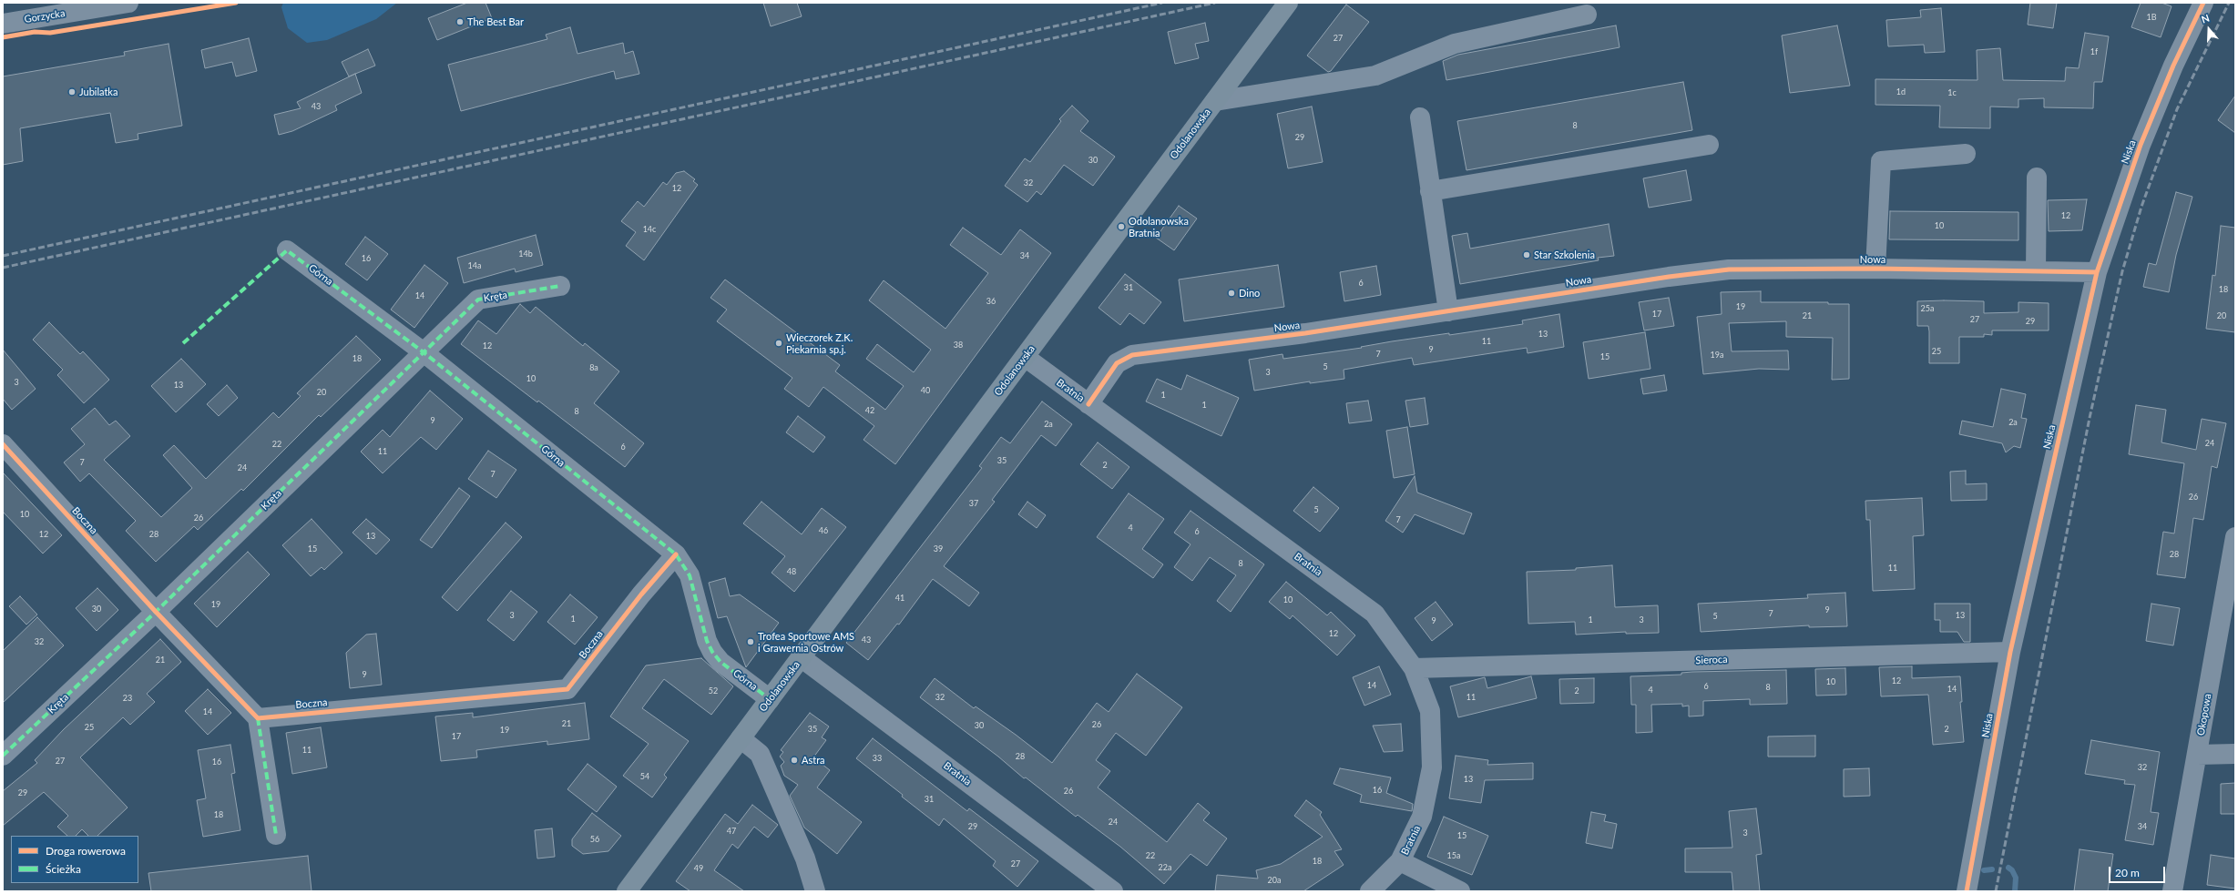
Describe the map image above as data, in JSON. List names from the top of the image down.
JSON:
{
  "streets": {
    "main road": ["Odolanowska"],
    "street": [
      "Gorzycka",
      "Niska",
      "Nowa",
      "Górna",
      "Kręta",
      "Bratnia",
      "Boczna",
      "Sieroca",
      "Okopowa"
    ]
  },
  "crossings": [
    ["Odolanowska", "Górna"],
    ["Odolanowska", "Bratnia"],
    ["Niska", "Nowa"],
    ["Niska", "Sieroca"],
    ["Nowa", "Bratnia"],
    ["Górna", "Kręta"],
    ["Górna", "Boczna"],
    ["Kręta", "Boczna"],
    ["Bratnia", "Sieroca"]
  ],
  "places": [
    "The Best Bar",
    "Jubilatka",
    "Odolanowska Bratnia",
    "Star Szkolenia",
    "Dino",
    "Wieczorek Z.K. Piekarnia sp.j.",
    "Trofea Sportowe AMS i Grawernia Ostrów",
    "Astra"
  ],
  "house_numbers": [
    "1B",
    "27",
    "1f",
    "1d",
    "1c",
    "43",
    "8",
    "29",
    "30",
    "32",
    "12",
    "12",
    "10",
    "14c",
    "14b",
    "34",
    "16",
    "14a",
    "6",
    "31",
    "18",
    "14",
    "36",
    "19",
    "25a",
    "17",
    "21",
    "20",
    "27",
    "29",
    "13",
    "11",
    "38",
    "12",
    "9",
    "25",
    "7",
    "19a",
    "15",
    "18",
    "5",
    "8a",
    "3",
    "10",
    "3",
    "13",
    "40",
    "20",
    "1",
    "1",
    "42",
    "8",
    "9",
    "2a",
    "2a",
    "24",
    "22",
    "6",
    "11",
    "35",
    "7",
    "2",
    "24",
    "7",
    "26",
    "37",
    "5",
    "10",
    "26",
    "7",
    "4",
    "46",
    "6",
    "12",
    "28",
    "13",
    "15",
    "39",
    "28",
    "8",
    "11",
    "48",
    "41",
    "10",
    "19",
    "30",
    "9",
    "7",
    "3",
    "13",
    "5",
    "1",
    "1",
    "3",
    "9",
    "12",
    "43",
    "32",
    "21",
    "9",
    "12",
    "10",
    "14",
    "6",
    "8",
    "14",
    "4",
    "52",
    "2",
    "32",
    "11",
    "23",
    "14",
    "21",
    "26",
    "30",
    "25",
    "35",
    "2",
    "19",
    "17",
    "11",
    "28",
    "33",
    "27",
    "16",
    "32",
    "54",
    "13",
    "16",
    "26",
    "29",
    "31",
    "18",
    "24",
    "29",
    "34",
    "47",
    "3",
    "15",
    "56",
    "22",
    "15a",
    "18",
    "27",
    "22a",
    "49",
    "20a"
  ],
  "legend": ["Droga rowerowa", "Ścieżka"],
  "scale_bar": "20 m",
  "north": "top"
}
